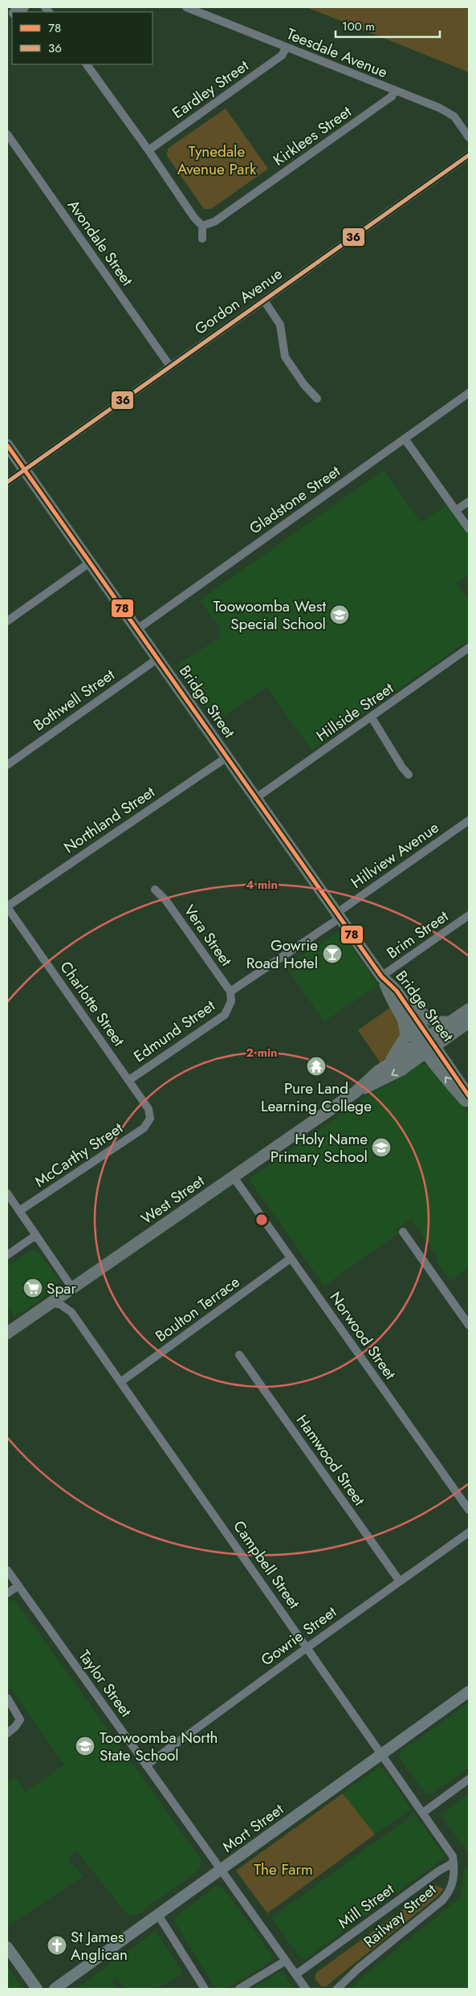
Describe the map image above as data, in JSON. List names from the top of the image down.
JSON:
{
  "streets": {
    "main road": ["Bridge Street", "West Street"],
    "street": [
      "Teesdale Avenue",
      "Eardley Street",
      "Kirklees Street",
      "Avondale Street",
      "Gordon Avenue",
      "Gladstone Street",
      "Bothwell Street",
      "Hillside Street",
      "Northland Street",
      "Hillview Avenue",
      "Brim Street",
      "Vera Street",
      "Charlotte Street",
      "Edmund Street",
      "McCarthy Street",
      "Boulton Terrace",
      "Norwood Street",
      "Hamwood Street",
      "Campbell Street",
      "Gowrie Street",
      "Taylor Street",
      "Mort Street",
      "Mill Street",
      "Railway Street"
    ]
  },
  "crossings": [
    ["Teesdale Avenue", "Eardley Street"],
    ["Teesdale Avenue", "Kirklees Street"],
    ["Avondale Street", "Gordon Avenue"],
    ["Gordon Avenue", "Bridge Street"],
    ["Gladstone Street", "Bridge Street"],
    ["Bothwell Street", "Bridge Street"],
    ["Bridge Street", "Hillside Street"],
    ["Bridge Street", "Northland Street"],
    ["Bridge Street", "Hillview Avenue"],
    ["Bridge Street", "Brim Street"],
    ["Bridge Street", "Edmund Street"],
    ["Bridge Street", "West Street"],
    ["Northland Street", "Charlotte Street"],
    ["Hillview Avenue", "Edmund Street"],
    ["Vera Street", "Edmund Street"],
    ["Charlotte Street", "Edmund Street"],
    ["Charlotte Street", "McCarthy Street"],
    ["West Street", "Norwood Street"],
    ["West Street", "Campbell Street"],
    ["Boulton Terrace", "Norwood Street"],
    ["Boulton Terrace", "Campbell Street"],
    ["Hamwood Street", "Gowrie Street"],
    ["Campbell Street", "Gowrie Street"],
    ["Campbell Street", "Mort Street"],
    ["Campbell Street", "Railway Street"],
    ["Gowrie Street", "Taylor Street"],
    ["Taylor Street", "Mort Street"],
    ["Taylor Street", "Mill Street"],
    ["Mill Street", "Railway Street"]
  ],
  "parks": ["Tynedale Avenue Park", "The Farm"],
  "places": {
    "school or university": ["Toowoomba West Special School", "Holy Name Primary School", "Toowoomba North State School"],
    "bar": ["Gowrie Road Hotel"],
    "temple": ["Pure Land Learning College"],
    "supermarket": ["Spar"],
    "church": ["St James Anglican"]
  },
  "lines": ["transit line 36", "transit line 78"],
  "legend": ["78", "36"],
  "scale_bar": "100 m",
  "rings": ["4 min", "2 min"]
}
